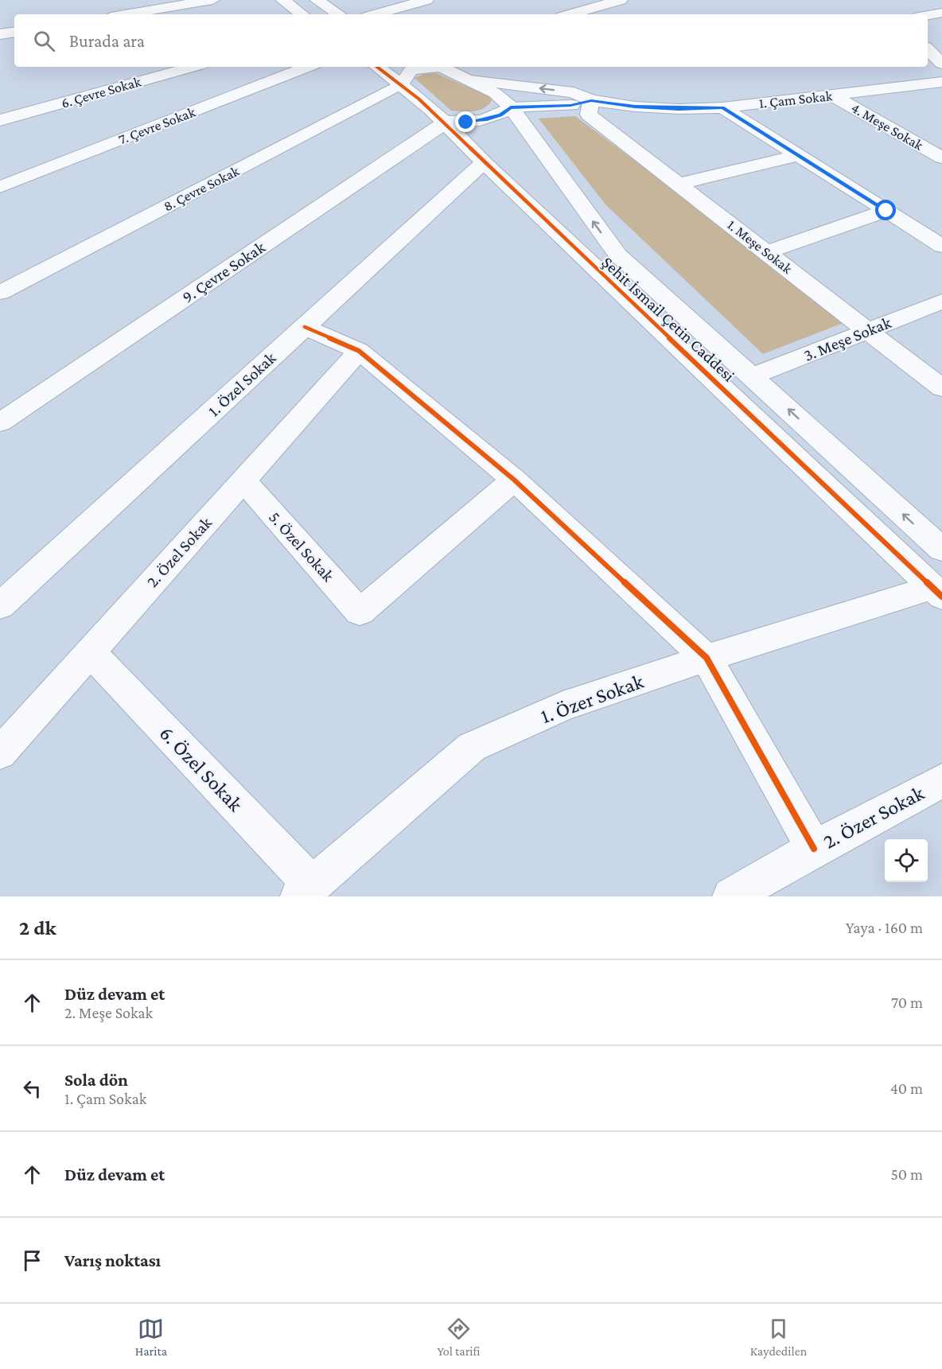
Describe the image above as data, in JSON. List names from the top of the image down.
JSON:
{
  "streets": {
    "street": [
      "6. Çevre Sokak",
      "1. Çam Sokak",
      "7. Çevre Sokak",
      "4. Meşe Sokak",
      "8. Çevre Sokak",
      "1. Meşe Sokak",
      "9. Çevre Sokak",
      "Şehit İsmail Çetin Caddesi",
      "3. Meşe Sokak",
      "1. Özel Sokak",
      "5. Özel Sokak",
      "2. Özel Sokak",
      "1. Özer Sokak",
      "6. Özel Sokak",
      "2. Özer Sokak"
    ]
  },
  "crossings": [
    ["1. Çam Sokak", "4. Meşe Sokak"],
    ["1. Çam Sokak", "1. Meşe Sokak"],
    ["8. Çevre Sokak", "Şehit İsmail Çetin Caddesi"],
    ["1. Meşe Sokak", "3. Meşe Sokak"],
    ["9. Çevre Sokak", "Şehit İsmail Çetin Caddesi"],
    ["Şehit İsmail Çetin Caddesi", "3. Meşe Sokak"],
    ["Şehit İsmail Çetin Caddesi", "1. Özel Sokak"],
    ["Şehit İsmail Çetin Caddesi", "1. Özer Sokak"],
    ["5. Özel Sokak", "2. Özel Sokak"],
    ["2. Özel Sokak", "6. Özel Sokak"],
    ["1. Özer Sokak", "6. Özel Sokak"]
  ],
  "page": {
    "search": "Burada ara",
    "heading": ["2 dk", "Yaya · 160 m"],
    "list": [
      ["Düz devam et", "2. Meşe Sokak", "70 m"],
      ["Sola dön", "1. Çam Sokak", "40 m"],
      ["Düz devam et", "50 m"],
      "Varış noktası"
    ],
    "nav": ["Harita", "Yol tarifi", "Kaydedilen"]
  }
}
